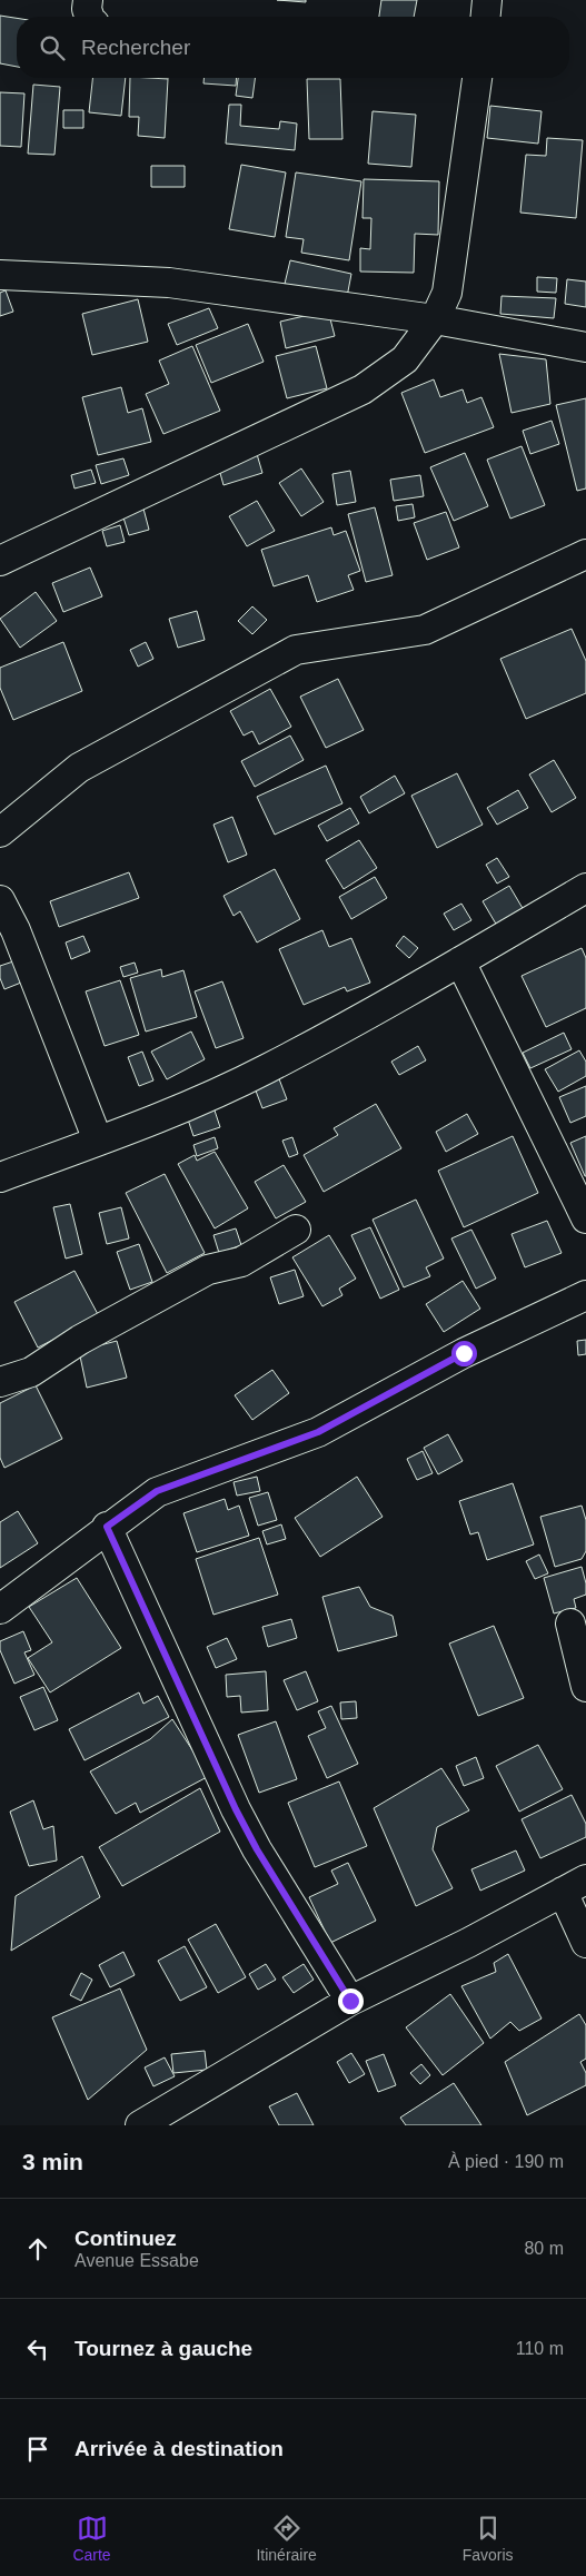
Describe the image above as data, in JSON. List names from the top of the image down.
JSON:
{
  "page": {
    "search": "Rechercher",
    "heading": ["3 min", "À pied · 190 m"],
    "list": [
      ["Continuez", "Avenue Essabe", "80 m"],
      ["Tournez à gauche", "110 m"],
      "Arrivée à destination"
    ],
    "nav": ["Carte", "Itinéraire", "Favoris"]
  }
}
